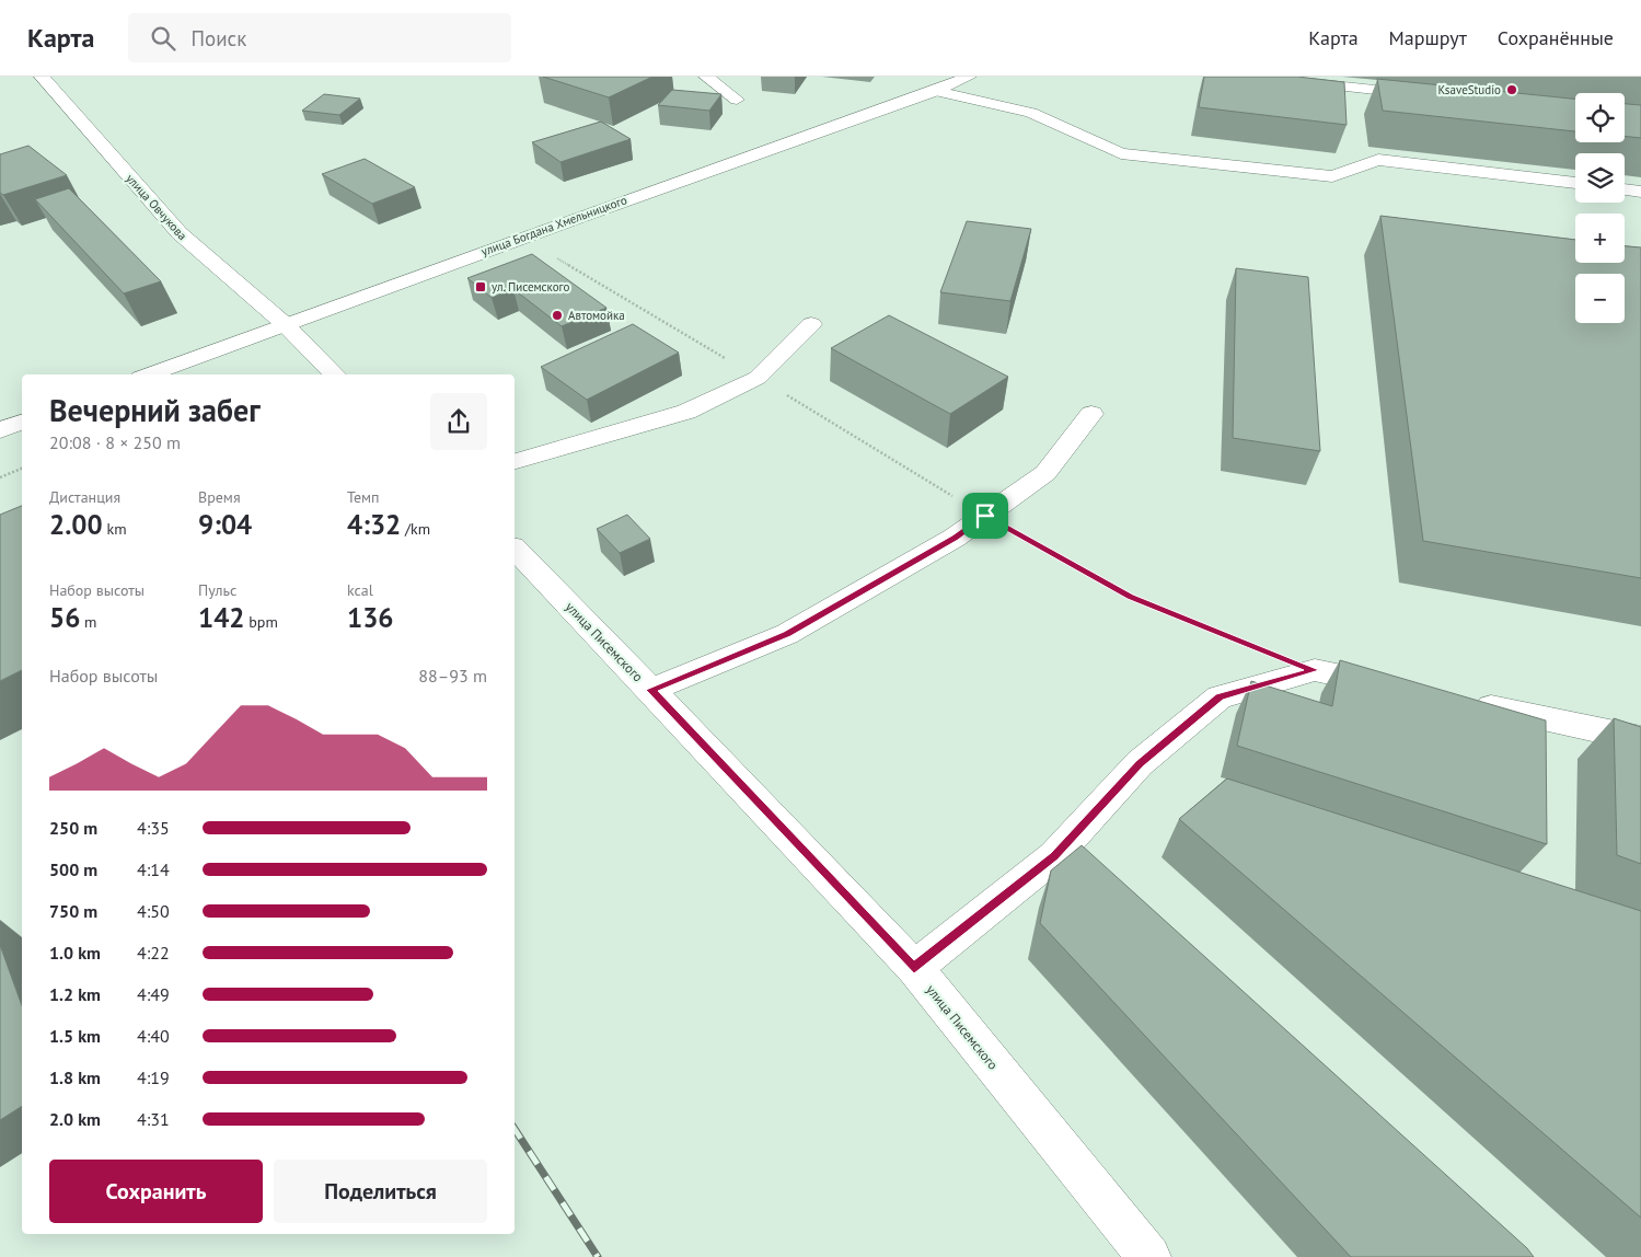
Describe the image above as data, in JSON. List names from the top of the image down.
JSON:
{
  "streets": {
    "main road": ["улица Овчукова", "улица Богдана Хмельницкого", "улица Писемского"]
  },
  "crossings": [
    ["улица Овчукова", "улица Богдана Хмельницкого"]
  ],
  "places": {
    "other": ["KsaveStudio", "Автомойка"],
    "transit": ["ул. Писемского"]
  },
  "page": {
    "header": "Карта",
    "search": "Поиск",
    "nav": ["Карта", "Маршрут", "Сохранённые"],
    "map_buttons": ["+", "−"],
    "heading": ["Вечерний забег", "20:08 · 8 × 250 m"],
    "stats": [
      ["Дистанция", "2.00 km"],
      ["Время", "9:04"],
      ["Темп", "4:32 /km"],
      ["Набор высоты", "56 m"],
      ["Пульс", "142 bpm"],
      ["kcal", "136"]
    ],
    "chart": ["Набор высоты", "88–93 m"],
    "list": [
      {
        "name": "250 m",
        "note": "4:35"
      },
      {
        "name": "500 m",
        "note": "4:14"
      },
      {
        "name": "750 m",
        "note": "4:50"
      },
      {
        "name": "1.0 km",
        "note": "4:22"
      },
      {
        "name": "1.2 km",
        "note": "4:49"
      },
      {
        "name": "1.5 km",
        "note": "4:40"
      },
      {
        "name": "1.8 km",
        "note": "4:19"
      },
      {
        "name": "2.0 km",
        "note": "4:31"
      }
    ],
    "buttons": ["Сохранить", "Поделиться"]
  }
}
